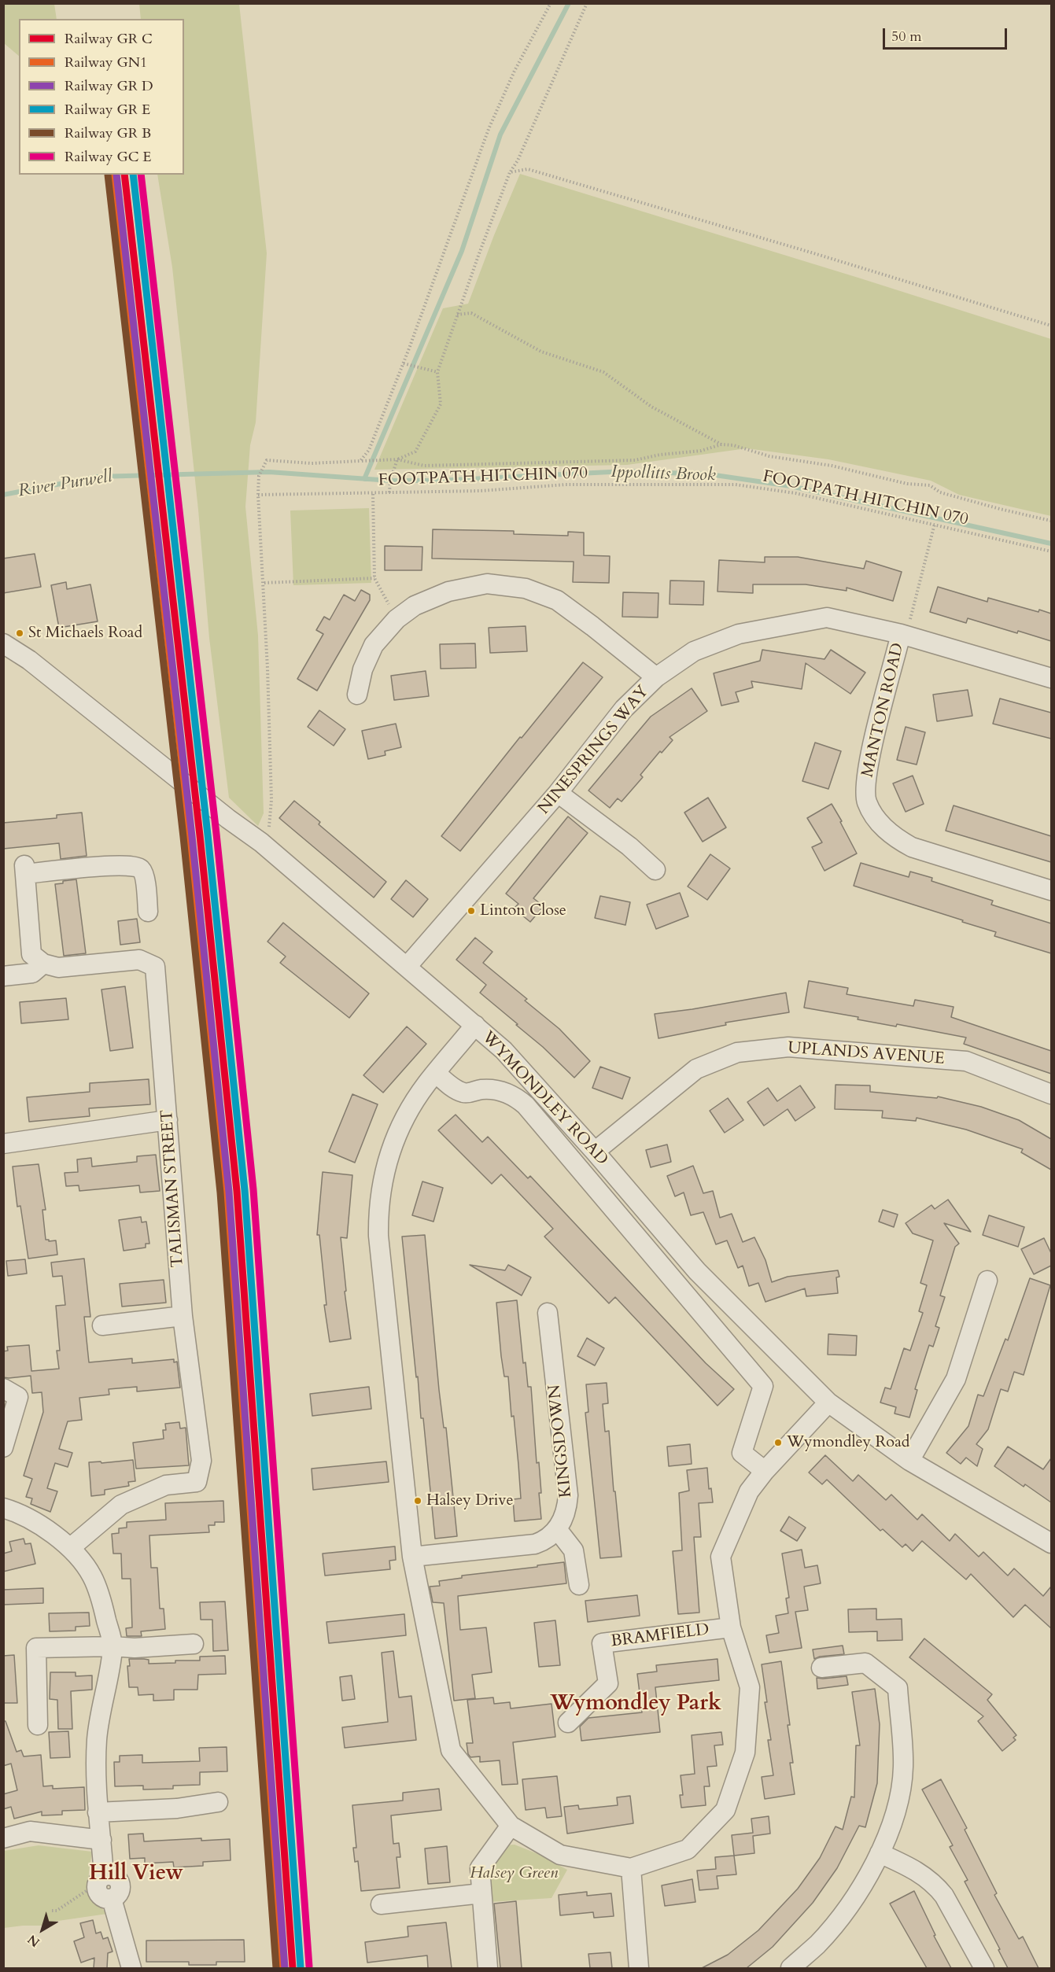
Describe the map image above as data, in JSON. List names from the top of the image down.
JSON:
{
  "streets": {
    "street": [
      "MANTON ROAD",
      "NINESPRINGS WAY",
      "UPLANDS AVENUE",
      "WYMONDLEY ROAD",
      "TALISMAN STREET",
      "KINGSDOWN",
      "BRAMFIELD"
    ],
    "path": ["FOOTPATH HITCHIN 070"]
  },
  "crossings": [
    ["MANTON ROAD", "NINESPRINGS WAY"],
    ["NINESPRINGS WAY", "WYMONDLEY ROAD"],
    ["UPLANDS AVENUE", "WYMONDLEY ROAD"]
  ],
  "districts": ["Wymondley Park", "Hill View"],
  "water": ["Ippollitts Brook", "River Purwell"],
  "parks": ["Halsey Green"],
  "places": [
    "St Michaels Road",
    "Linton Close",
    "Wymondley Road",
    "Halsey Drive"
  ],
  "lines": ["rail line GN1"],
  "legend": [
    "Railway GR C",
    "Railway GN1",
    "Railway GR D",
    "Railway GR E",
    "Railway GR B",
    "Railway GC E"
  ],
  "scale_bar": "50 m",
  "north": "bottom left"
}
